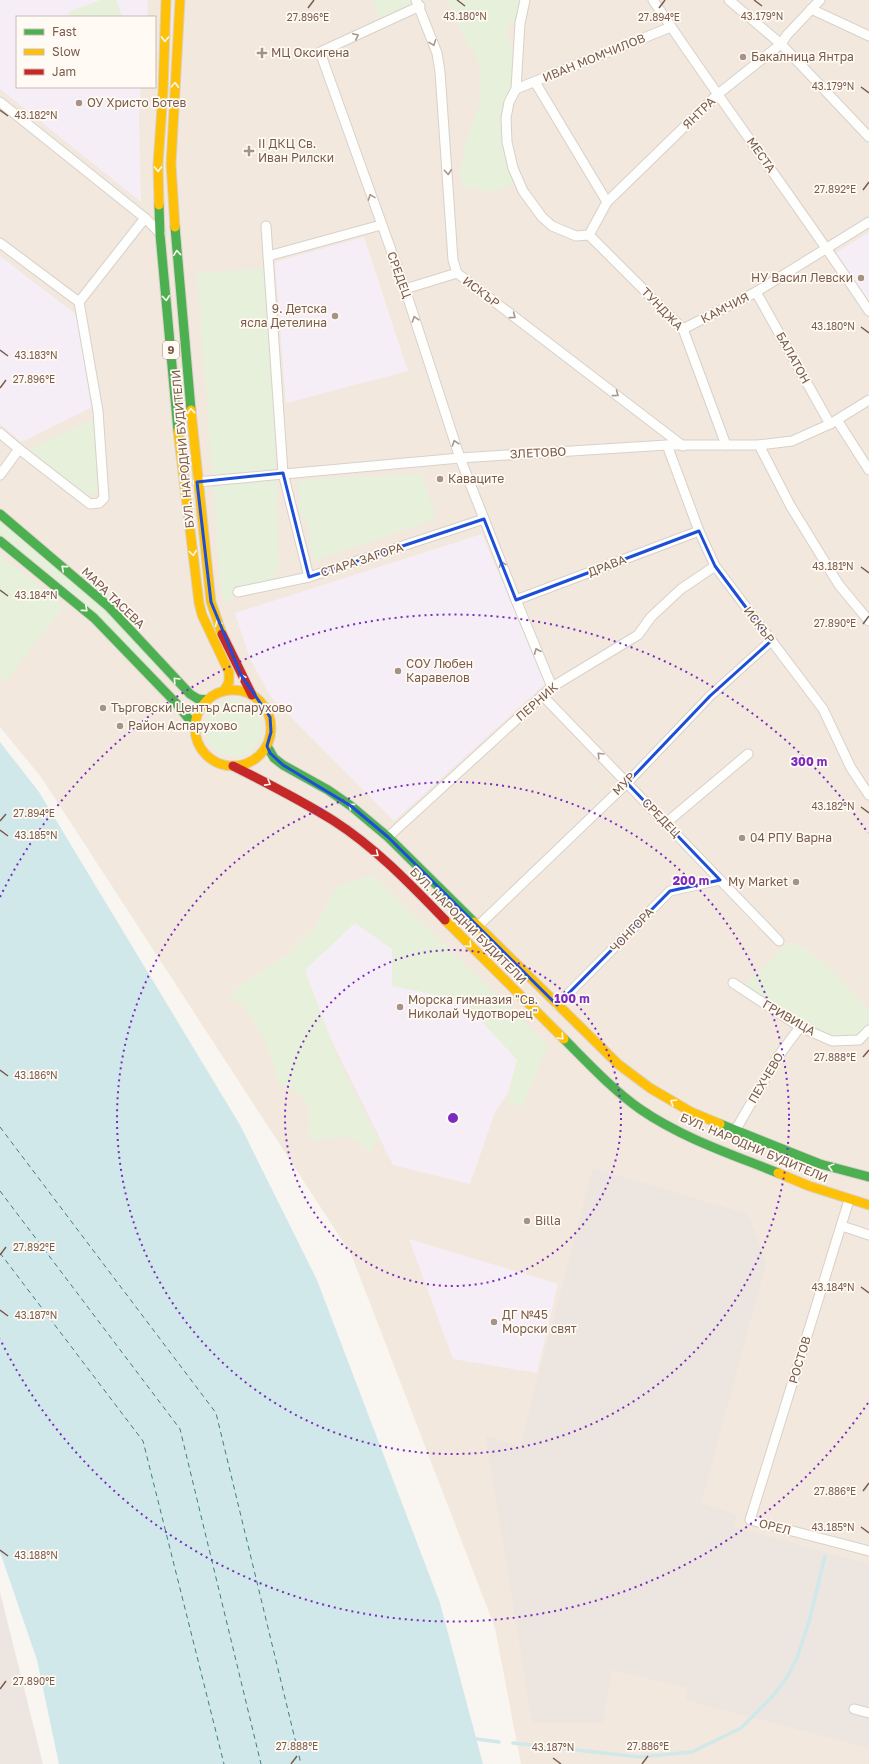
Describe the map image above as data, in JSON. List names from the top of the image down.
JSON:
{
  "streets": {
    "main road": ["9", "БУЛ. НАРОДНИ БУДИТЕЛИ", "МАРА ТАСЕВА"],
    "street": [
      "ИВАН МОМЧИЛОВ",
      "ЯНТРА",
      "МЕСТА",
      "СРЕДЕЦ",
      "ИСКЪР",
      "КАМЧИЯ",
      "ТУНДЖА",
      "БАЛАТОН",
      "ЗЛЕТОВО",
      "СТАРА ЗАГОРА",
      "ДРАВА",
      "ПЕРНИК",
      "МУР",
      "ЧОНГОРА",
      "ГРИВИЦА",
      "ПЕХЧЕВО",
      "РОСТОВ",
      "ОРЕЛ"
    ]
  },
  "crossings": [
    ["ИВАН МОМЧИЛОВ", "МЕСТА"],
    ["ЯНТРА", "МЕСТА"],
    ["ЯНТРА", "ТУНДЖА"],
    ["МЕСТА", "КАМЧИЯ"],
    ["СРЕДЕЦ", "ИСКЪР"],
    ["СРЕДЕЦ", "ЗЛЕТОВО"],
    ["СРЕДЕЦ", "СТАРА ЗАГОРА"],
    ["СРЕДЕЦ", "ДРАВА"],
    ["СРЕДЕЦ", "ПЕРНИК"],
    ["СРЕДЕЦ", "МУР"],
    ["СРЕДЕЦ", "ЧОНГОРА"],
    ["ИСКЪР", "ЗЛЕТОВО"],
    ["ИСКЪР", "ДРАВА"],
    ["ИСКЪР", "ПЕРНИК"],
    ["ИСКЪР", "МУР"],
    ["КАМЧИЯ", "ТУНДЖА"],
    ["КАМЧИЯ", "БАЛАТОН"],
    ["ТУНДЖА", "ЗЛЕТОВО"],
    ["9", "БУЛ. НАРОДНИ БУДИТЕЛИ"],
    ["9", "МАРА ТАСЕВА"],
    ["БАЛАТОН", "ЗЛЕТОВО"],
    ["БУЛ. НАРОДНИ БУДИТЕЛИ", "ЗЛЕТОВО"],
    ["БУЛ. НАРОДНИ БУДИТЕЛИ", "МАРА ТАСЕВА"],
    ["БУЛ. НАРОДНИ БУДИТЕЛИ", "ПЕРНИК"],
    ["БУЛ. НАРОДНИ БУДИТЕЛИ", "МУР"],
    ["БУЛ. НАРОДНИ БУДИТЕЛИ", "ЧОНГОРА"],
    ["БУЛ. НАРОДНИ БУДИТЕЛИ", "ПЕХЧЕВО"],
    ["БУЛ. НАРОДНИ БУДИТЕЛИ", "РОСТОВ"],
    ["ГРИВИЦА", "ПЕХЧЕВО"],
    ["РОСТОВ", "ОРЕЛ"]
  ],
  "one_way": ["СРЕДЕЦ", "ИСКЪР"],
  "places": {
    "health": ["МЦ Оксигена", "II ДКЦ Св. Иван Рилски"],
    "other": [
      "Бакалница Янтра",
      "ОУ Христо Ботев",
      "НУ Васил Левски",
      "9. Детска ясла Детелина",
      "Каваците",
      "СОУ Любен Каравелов",
      "Търговски Център Аспарухово",
      "Район Аспарухово",
      "04 РПУ Варна",
      "My Market",
      "Морска гимназия \"Св. Николай Чудотворец\"",
      "Billa",
      "ДГ №45 Морски свят"
    ]
  },
  "legend": ["Fast", "Slow", "Jam"],
  "coordinates": [
    "43.180°N",
    "43.179°N",
    "27.896°E",
    "27.894°E",
    "43.182°N",
    "27.892°E",
    "43.183°N",
    "43.181°N",
    "43.184°N",
    "27.890°E",
    "43.185°N",
    "27.888°E",
    "43.186°N",
    "43.187°N",
    "27.886°E",
    "43.188°N"
  ],
  "rings": ["300 m", "200 m", "100 m"]
}
